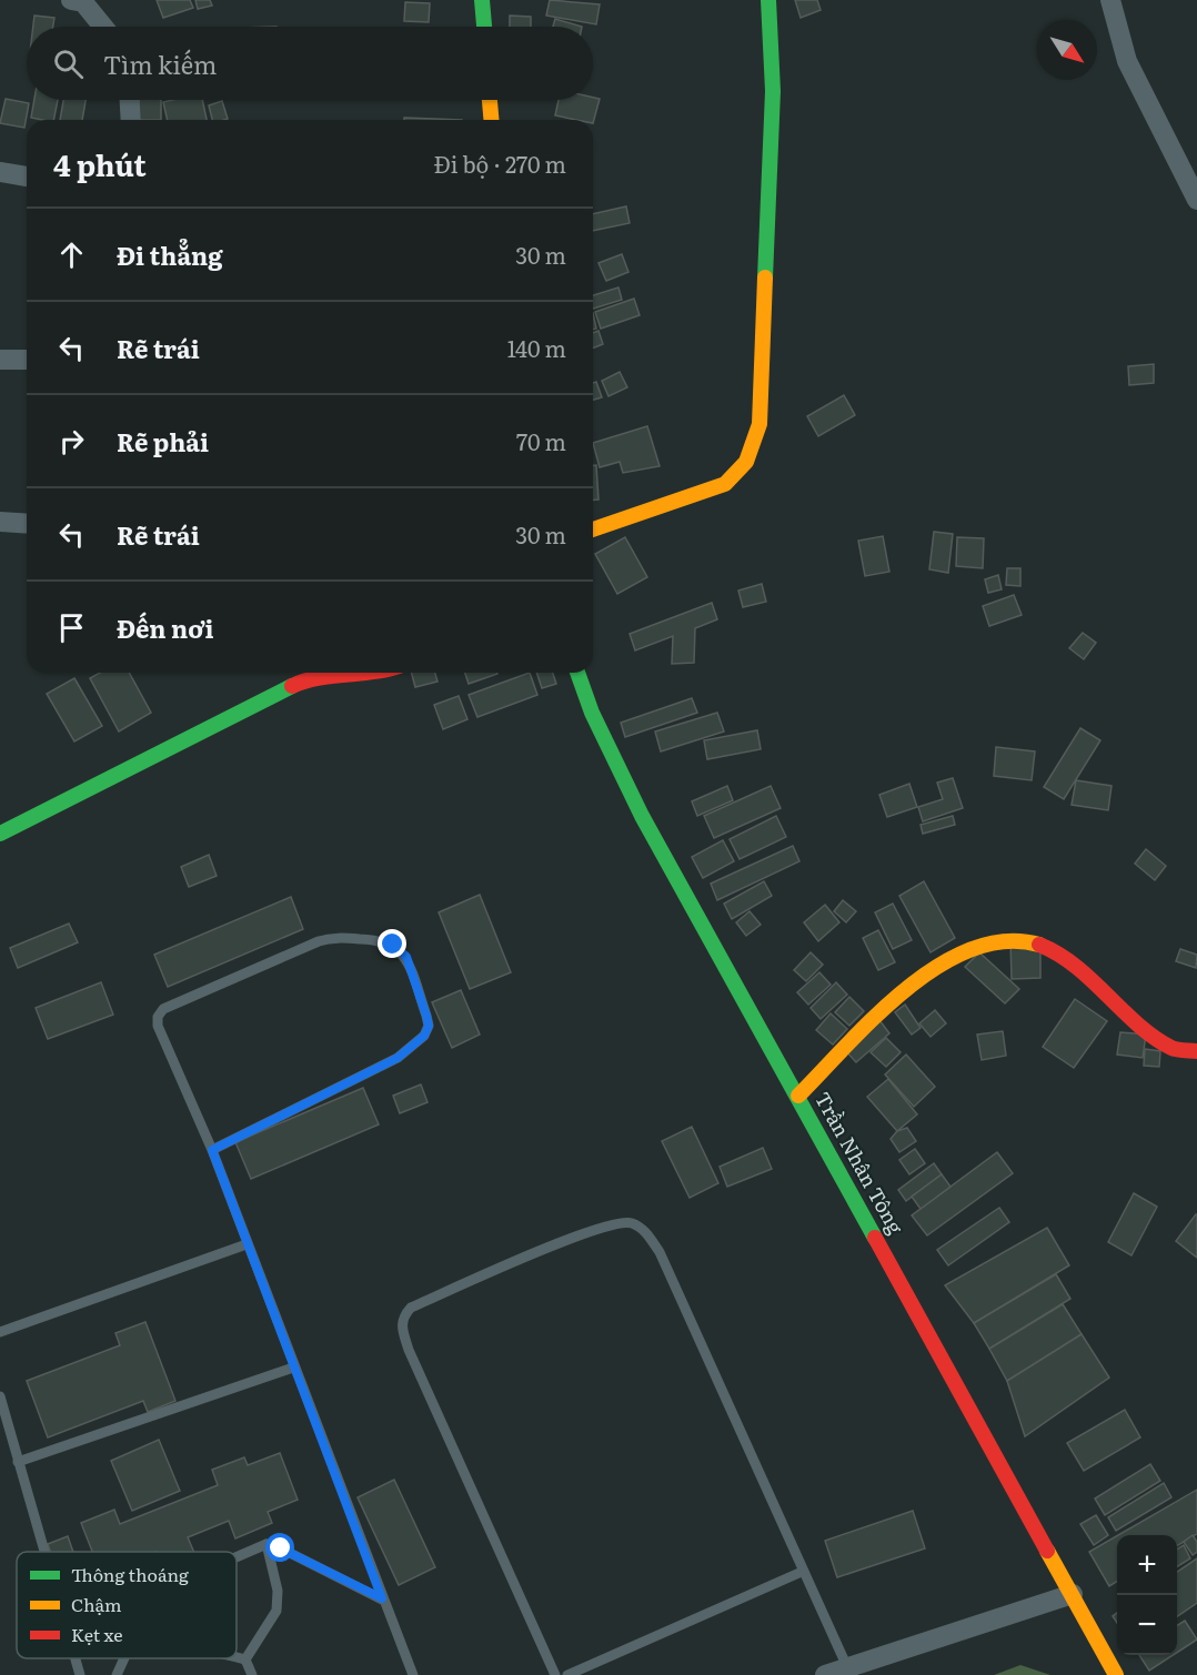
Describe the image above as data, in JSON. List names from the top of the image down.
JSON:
{
  "streets": {
    "street": ["Trần Nhân Tông"]
  },
  "legend": ["Thông thoáng", "Chậm", "Kẹt xe"],
  "north": "bottom right",
  "page": {
    "search": "Tìm kiếm",
    "heading": ["4 phút", "Đi bộ · 270 m"],
    "list": [
      ["Đi thẳng", "30 m"],
      ["Rẽ trái", "140 m"],
      ["Rẽ phải", "70 m"],
      ["Rẽ trái", "30 m"],
      "Đến nơi"
    ],
    "map_buttons": ["+", "−"]
  }
}
